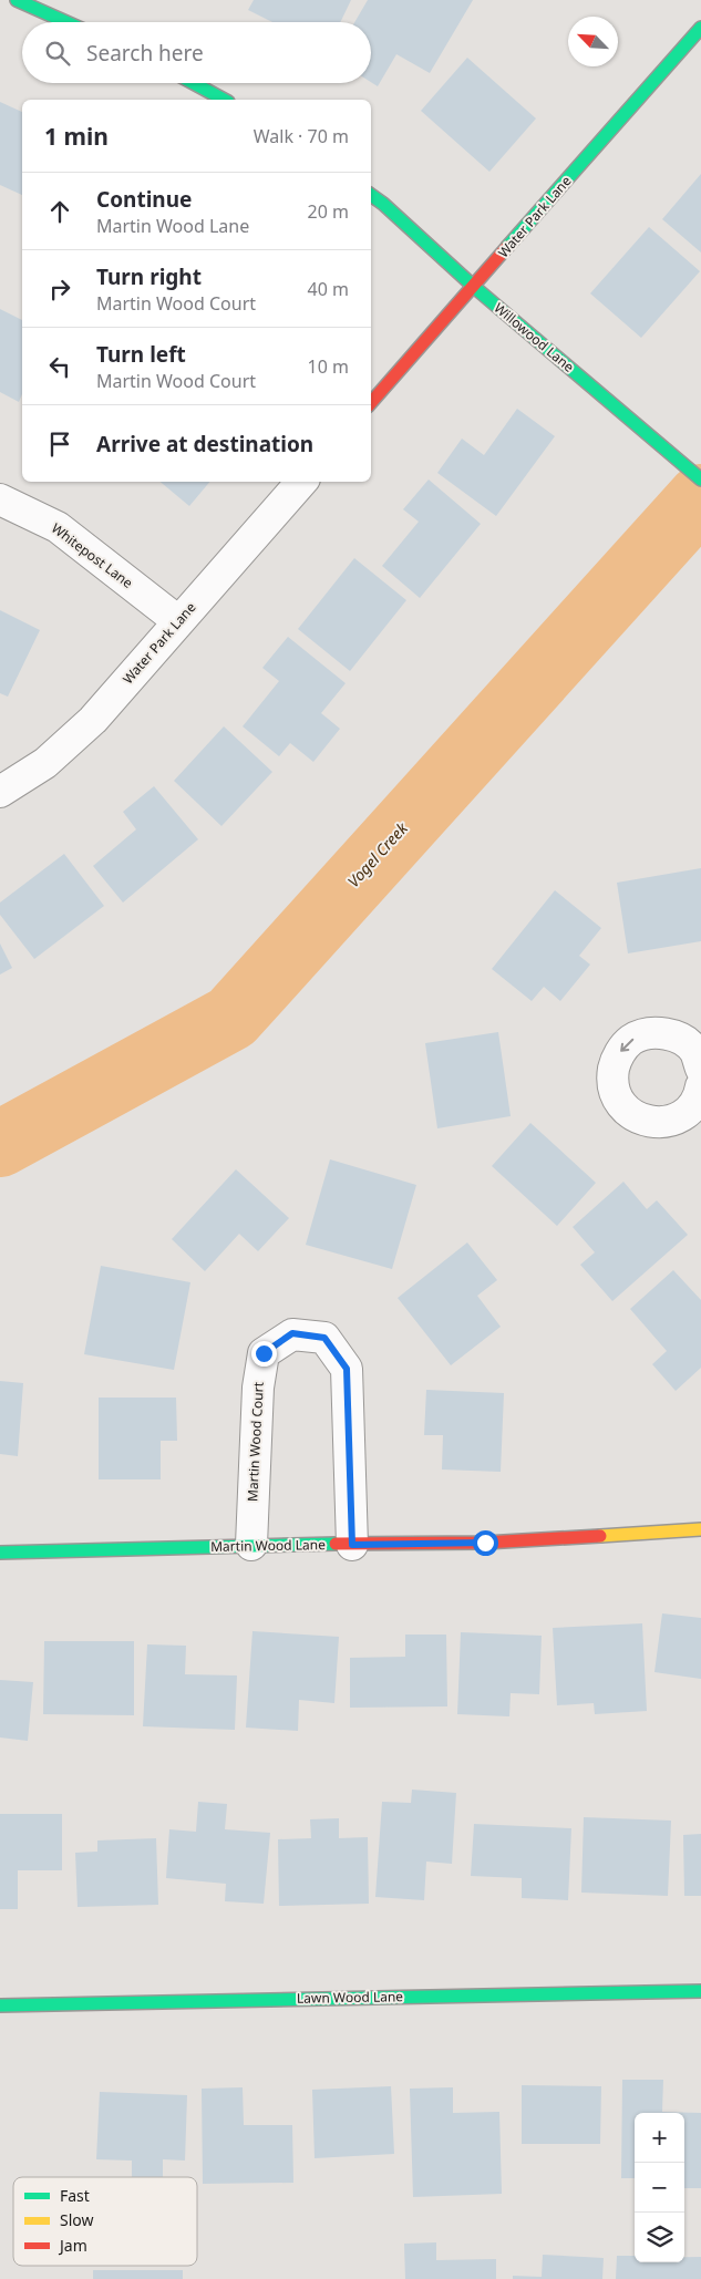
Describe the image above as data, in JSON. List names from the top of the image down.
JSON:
{
  "streets": {
    "street": [
      "Water Park Lane",
      "Willowood Lane",
      "Whitepost Lane",
      "Martin Wood Court",
      "Martin Wood Lane",
      "Lawn Wood Lane"
    ]
  },
  "crossings": [
    ["Water Park Lane", "Willowood Lane"],
    ["Water Park Lane", "Whitepost Lane"],
    ["Martin Wood Court", "Martin Wood Lane"]
  ],
  "water": ["Vogel Creek"],
  "legend": ["Fast", "Slow", "Jam"],
  "north": "top left",
  "page": {
    "search": "Search here",
    "heading": ["1 min", "Walk · 70 m"],
    "list": [
      ["Continue", "Martin Wood Lane", "20 m"],
      ["Turn right", "Martin Wood Court", "40 m"],
      ["Turn left", "Martin Wood Court", "10 m"],
      "Arrive at destination"
    ],
    "map_buttons": ["+", "−"]
  }
}
